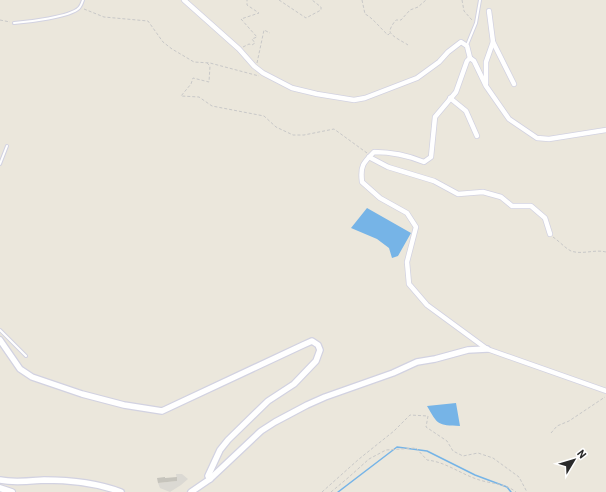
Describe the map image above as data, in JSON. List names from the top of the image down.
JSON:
{
  "north": "top right"
}
